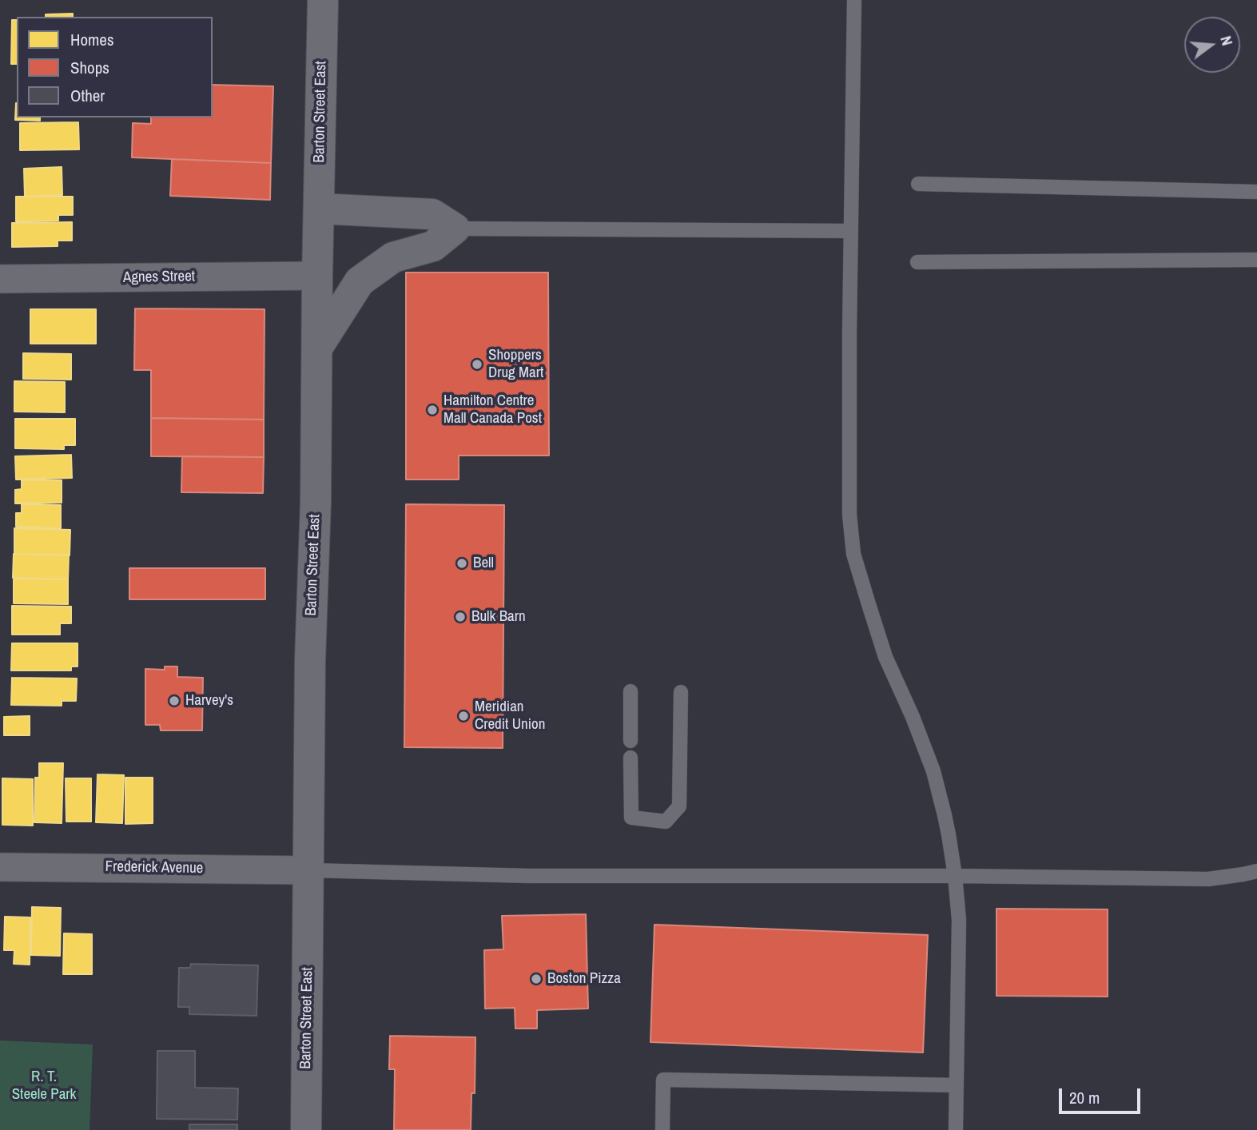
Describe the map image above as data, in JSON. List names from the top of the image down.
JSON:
{
  "streets": {
    "main road": ["Barton Street East"],
    "street": ["Agnes Street", "Frederick Avenue"]
  },
  "crossings": [
    ["Barton Street East", "Agnes Street"],
    ["Barton Street East", "Frederick Avenue"]
  ],
  "parks": ["R. T. Steele Park"],
  "places": [
    "Shoppers Drug Mart",
    "Hamilton Centre Mall Canada Post",
    "Bell",
    "Bulk Barn",
    "Harvey's",
    "Meridian Credit Union",
    "Boston Pizza"
  ],
  "legend": ["Homes", "Shops", "Other"],
  "scale_bar": "20 m",
  "north": "right"
}
